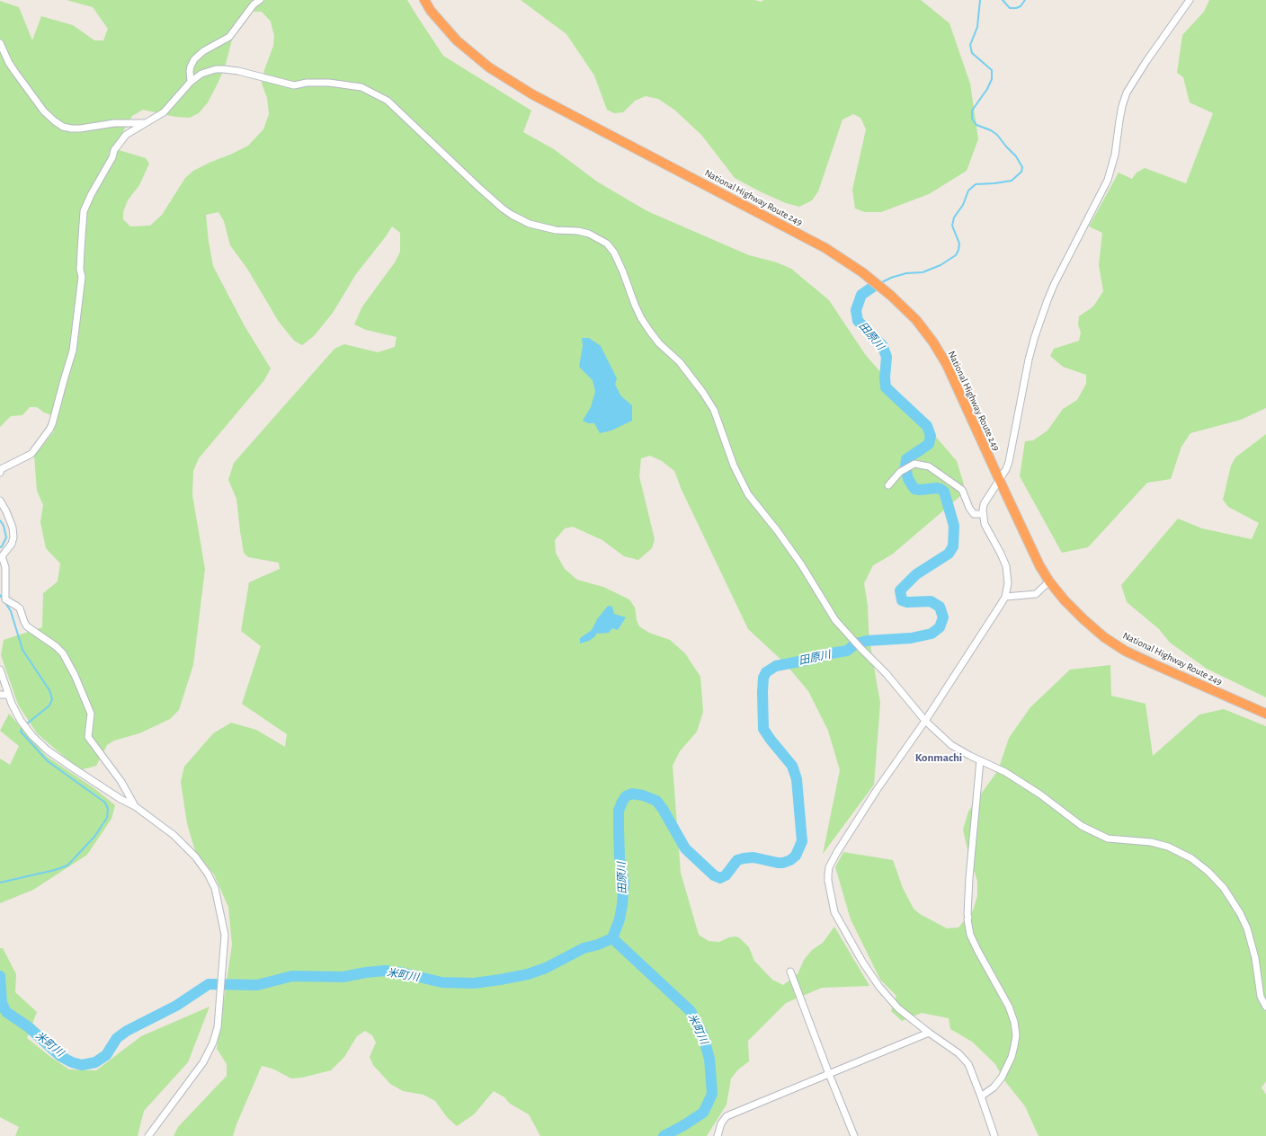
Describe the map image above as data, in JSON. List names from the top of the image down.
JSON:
{
  "streets": {
    "highway": ["National Highway Route 249"]
  },
  "districts": ["Konmachi"],
  "water": ["田原川", "米町川"]
}
